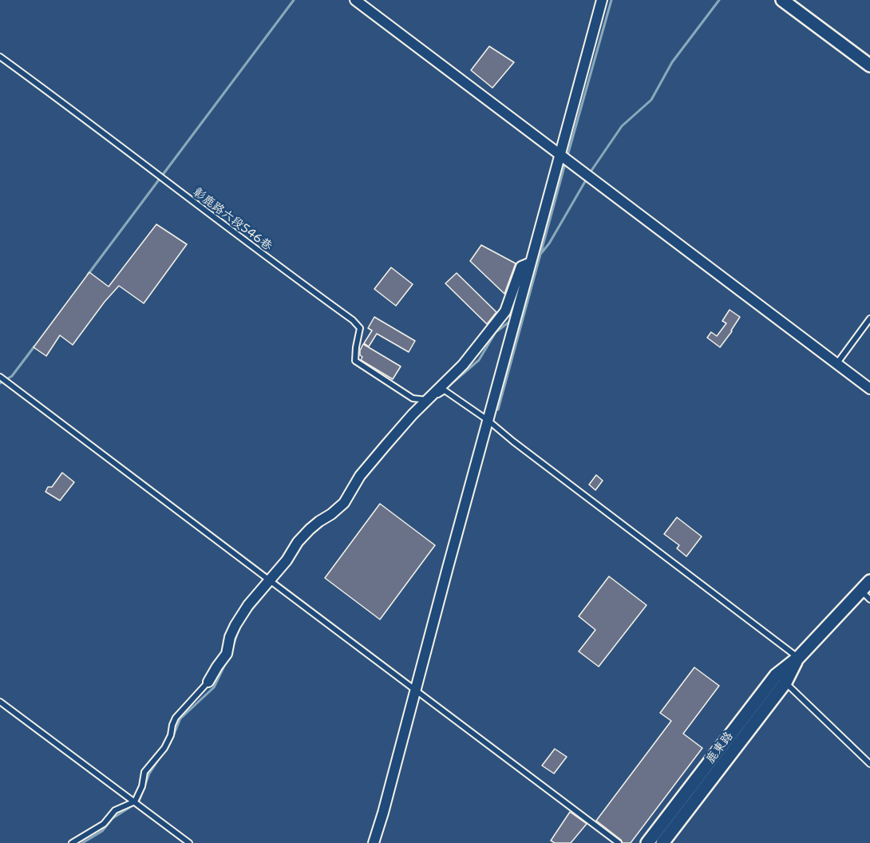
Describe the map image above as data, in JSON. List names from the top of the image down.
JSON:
{
  "streets": {
    "street": ["鹿東路"],
    "lane": ["彰鹿路六段546巷"]
  }
}
